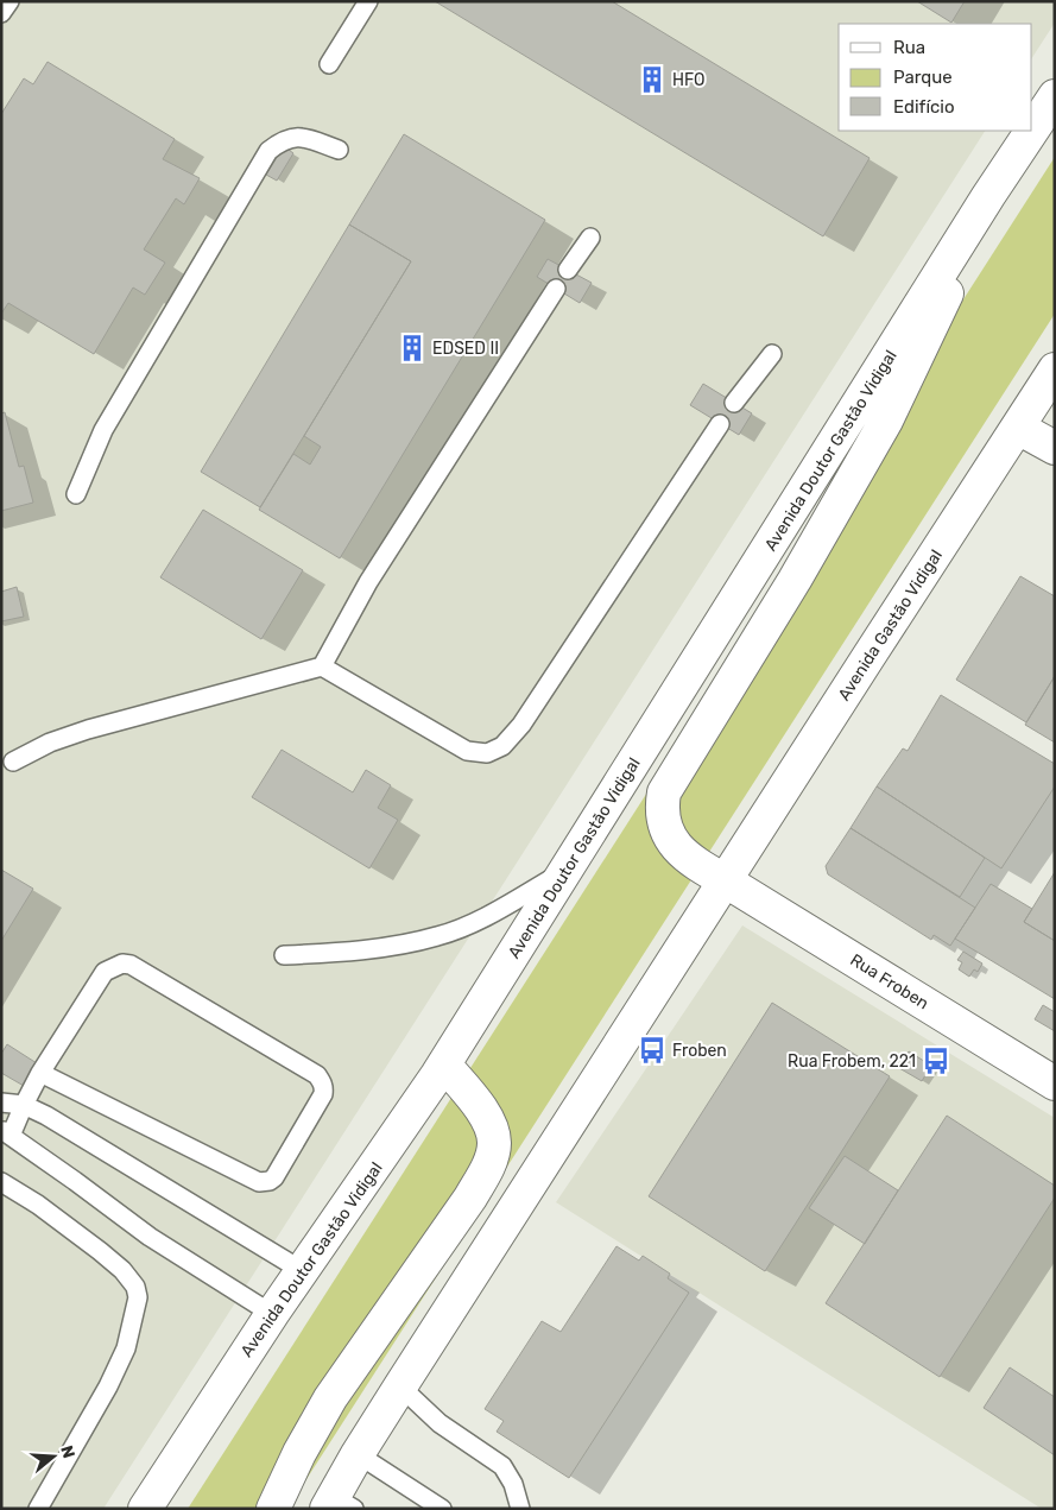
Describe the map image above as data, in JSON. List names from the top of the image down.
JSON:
{
  "streets": {
    "main road": ["Avenida Doutor Gastão Vidigal", "Avenida Gastão Vidigal", "Rua Froben"]
  },
  "crossings": [
    ["Avenida Doutor Gastão Vidigal", "Rua Froben"],
    ["Avenida Gastão Vidigal", "Rua Froben"]
  ],
  "places": {
    "building": ["HFO", "EDSED II"],
    "bus stop": ["Froben", "Rua Frobem, 221"]
  },
  "legend": ["Rua", "Parque", "Edifício"],
  "north": "right"
}
